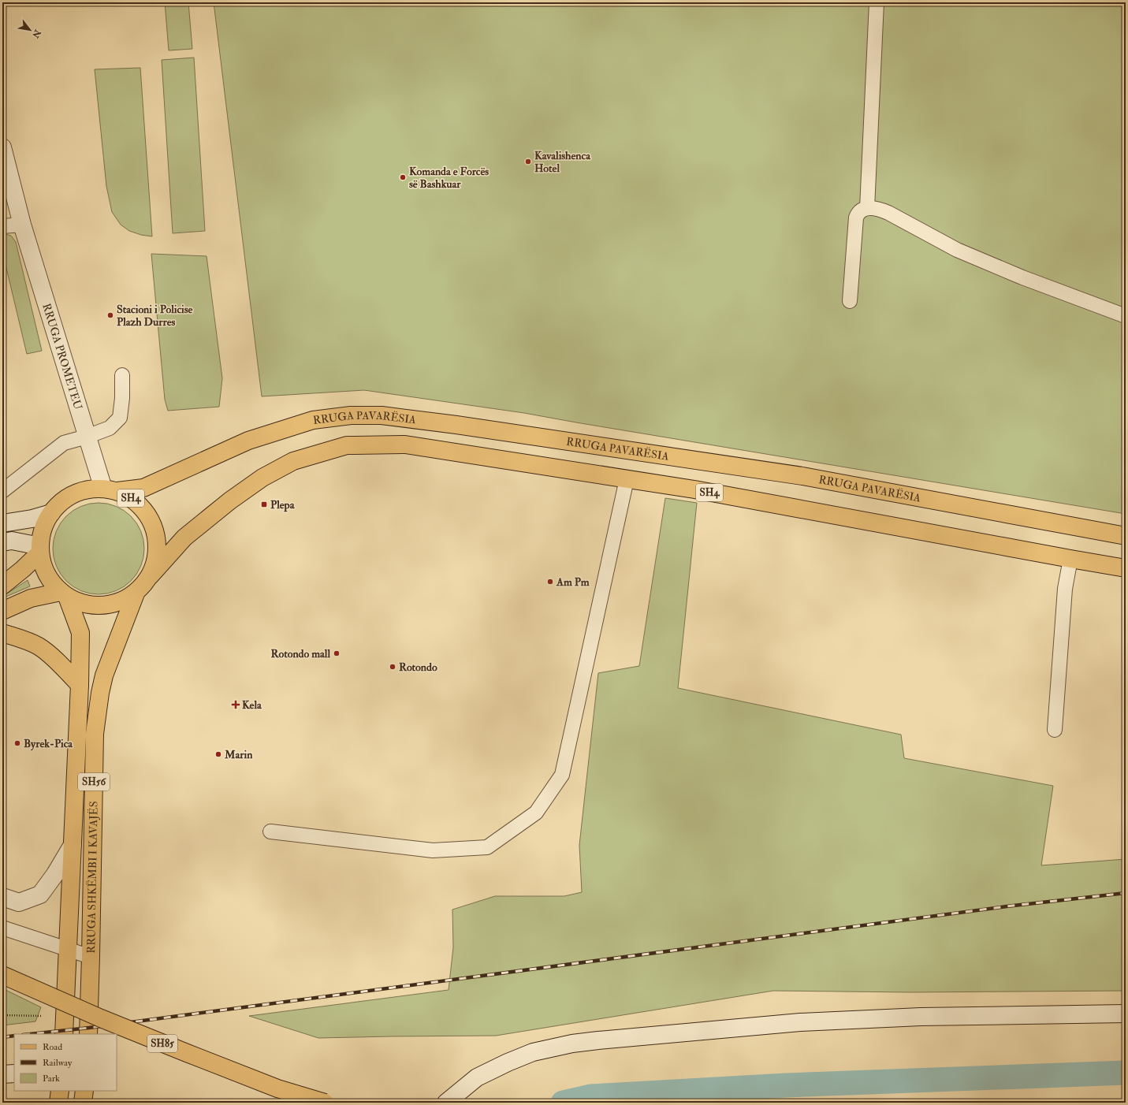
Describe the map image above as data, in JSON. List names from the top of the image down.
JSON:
{
  "streets": {
    "main road": [
      "RRUGA PAVARËSIA",
      "SH4",
      "SH56",
      "RRUGA SHKËMBI I KAVAJËS",
      "SH85"
    ],
    "street": ["RRUGA PROMETEU"]
  },
  "crossings": [
    ["RRUGA PROMETEU", "RRUGA PAVARËSIA"],
    ["RRUGA PROMETEU", "SH4"],
    ["RRUGA PAVARËSIA", "SH4"],
    ["SH4", "RRUGA SHKËMBI I KAVAJËS"]
  ],
  "places": {
    "other": [
      "Kavalishenca Hotel",
      "Komanda e Forcës së Bashkuar",
      "Stacioni i Policise Plazh Durres",
      "Am Pm",
      "Rotondo mall",
      "Rotondo",
      "Byrek-Pica",
      "Marin"
    ],
    "transit": ["Plepa"],
    "health": ["Kela"]
  },
  "legend": ["Road", "Railway", "Park"],
  "north": "bottom right"
}
